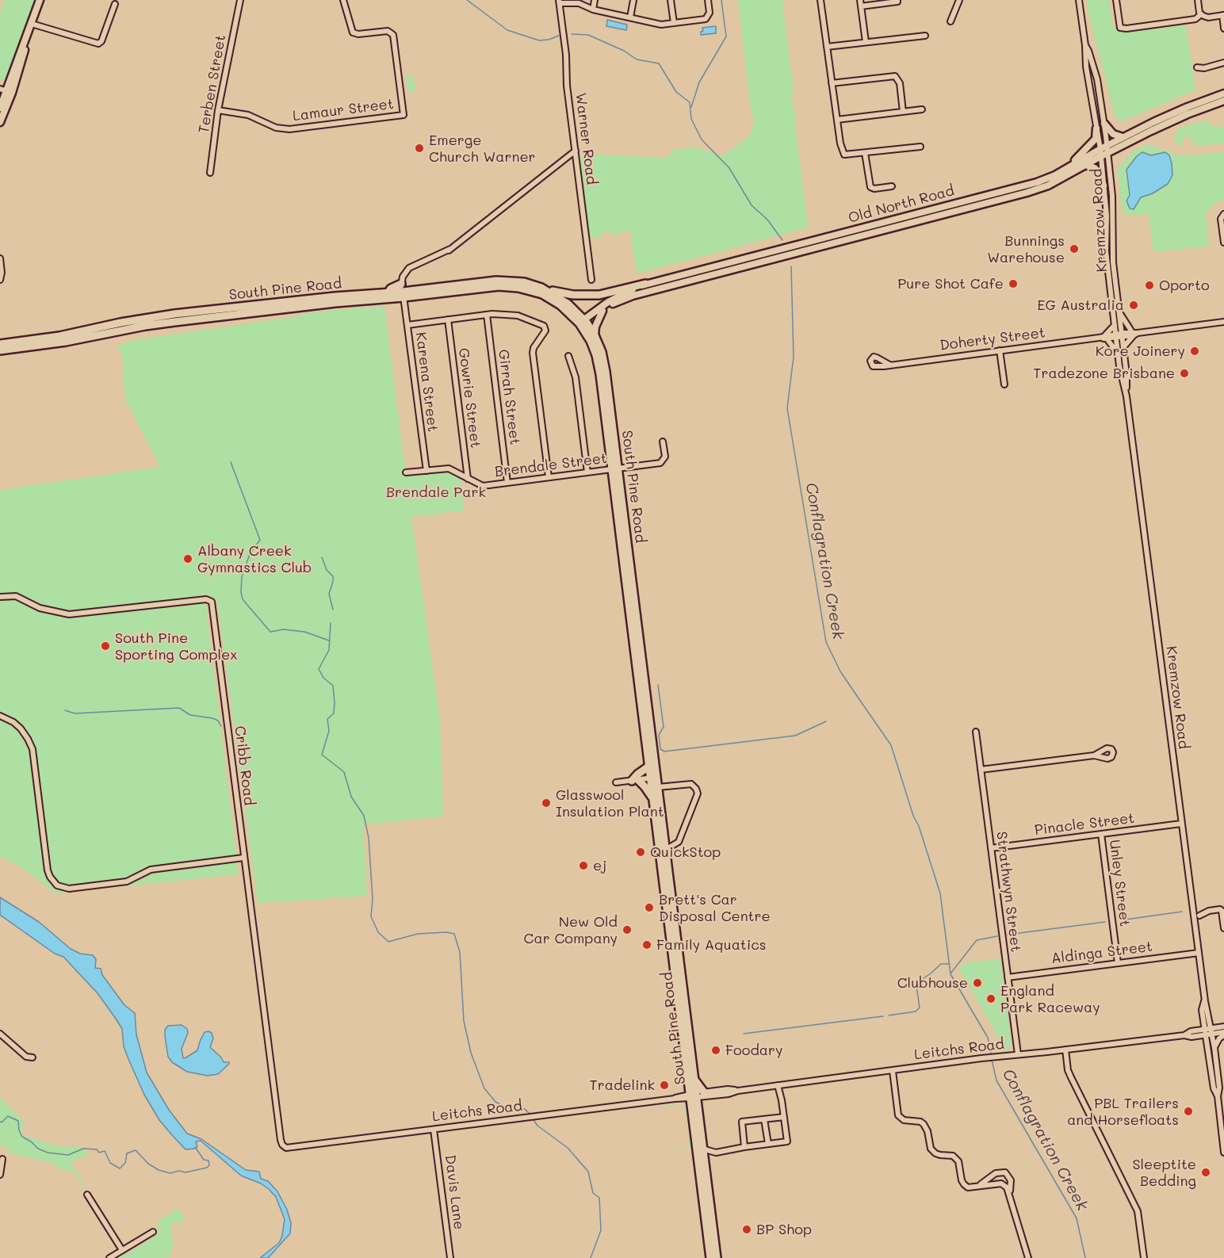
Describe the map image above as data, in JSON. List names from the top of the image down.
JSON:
{
  "streets": {
    "highway": ["South Pine Road"],
    "main road": ["Old North Road"],
    "street": [
      "Terben Street",
      "Lamaur Street",
      "Warner Road",
      "Kremzow Road",
      "Doherty Street",
      "Karena Street",
      "Girrah Street",
      "Gowrie Street",
      "Brendale Street",
      "Cribb Road",
      "Pinacle Street",
      "Unley Street",
      "Strathwyn Street",
      "Aldinga Street",
      "Leitchs Road",
      "Davis Lane"
    ]
  },
  "crossings": [
    ["Terben Street", "Lamaur Street"],
    ["Old North Road", "Kremzow Road"],
    ["Old North Road", "South Pine Road"],
    ["Kremzow Road", "Doherty Street"],
    ["Kremzow Road", "Pinacle Street"],
    ["Kremzow Road", "Aldinga Street"],
    ["Kremzow Road", "Leitchs Road"],
    ["South Pine Road", "Karena Street"],
    ["South Pine Road", "Brendale Street"],
    ["South Pine Road", "Leitchs Road"],
    ["Karena Street", "Brendale Street"],
    ["Girrah Street", "Brendale Street"],
    ["Gowrie Street", "Brendale Street"],
    ["Cribb Road", "Leitchs Road"],
    ["Pinacle Street", "Unley Street"],
    ["Pinacle Street", "Strathwyn Street"],
    ["Unley Street", "Aldinga Street"],
    ["Strathwyn Street", "Aldinga Street"],
    ["Strathwyn Street", "Leitchs Road"],
    ["Leitchs Road", "Davis Lane"]
  ],
  "water": ["Conflagration Creek"],
  "parks": ["Brendale Park"],
  "places": [
    "Emerge Church Warner",
    "Bunnings Warehouse",
    "Pure Shot Cafe",
    "Oporto",
    "EG Australia",
    "Kore Joinery",
    "Tradezone Brisbane",
    "Albany Creek Gymnastics Club",
    "South Pine Sporting Complex",
    "Glasswool Insulation Plant",
    "QuickStop",
    "ej",
    "Brett's Car Disposal Centre",
    "New Old Car Company",
    "Family Aquatics",
    "Clubhouse",
    "England Park Raceway",
    "Foodary",
    "Tradelink",
    "PBL Trailers and Horsefloats",
    "Sleeptite Bedding",
    "BP Shop"
  ]
}
